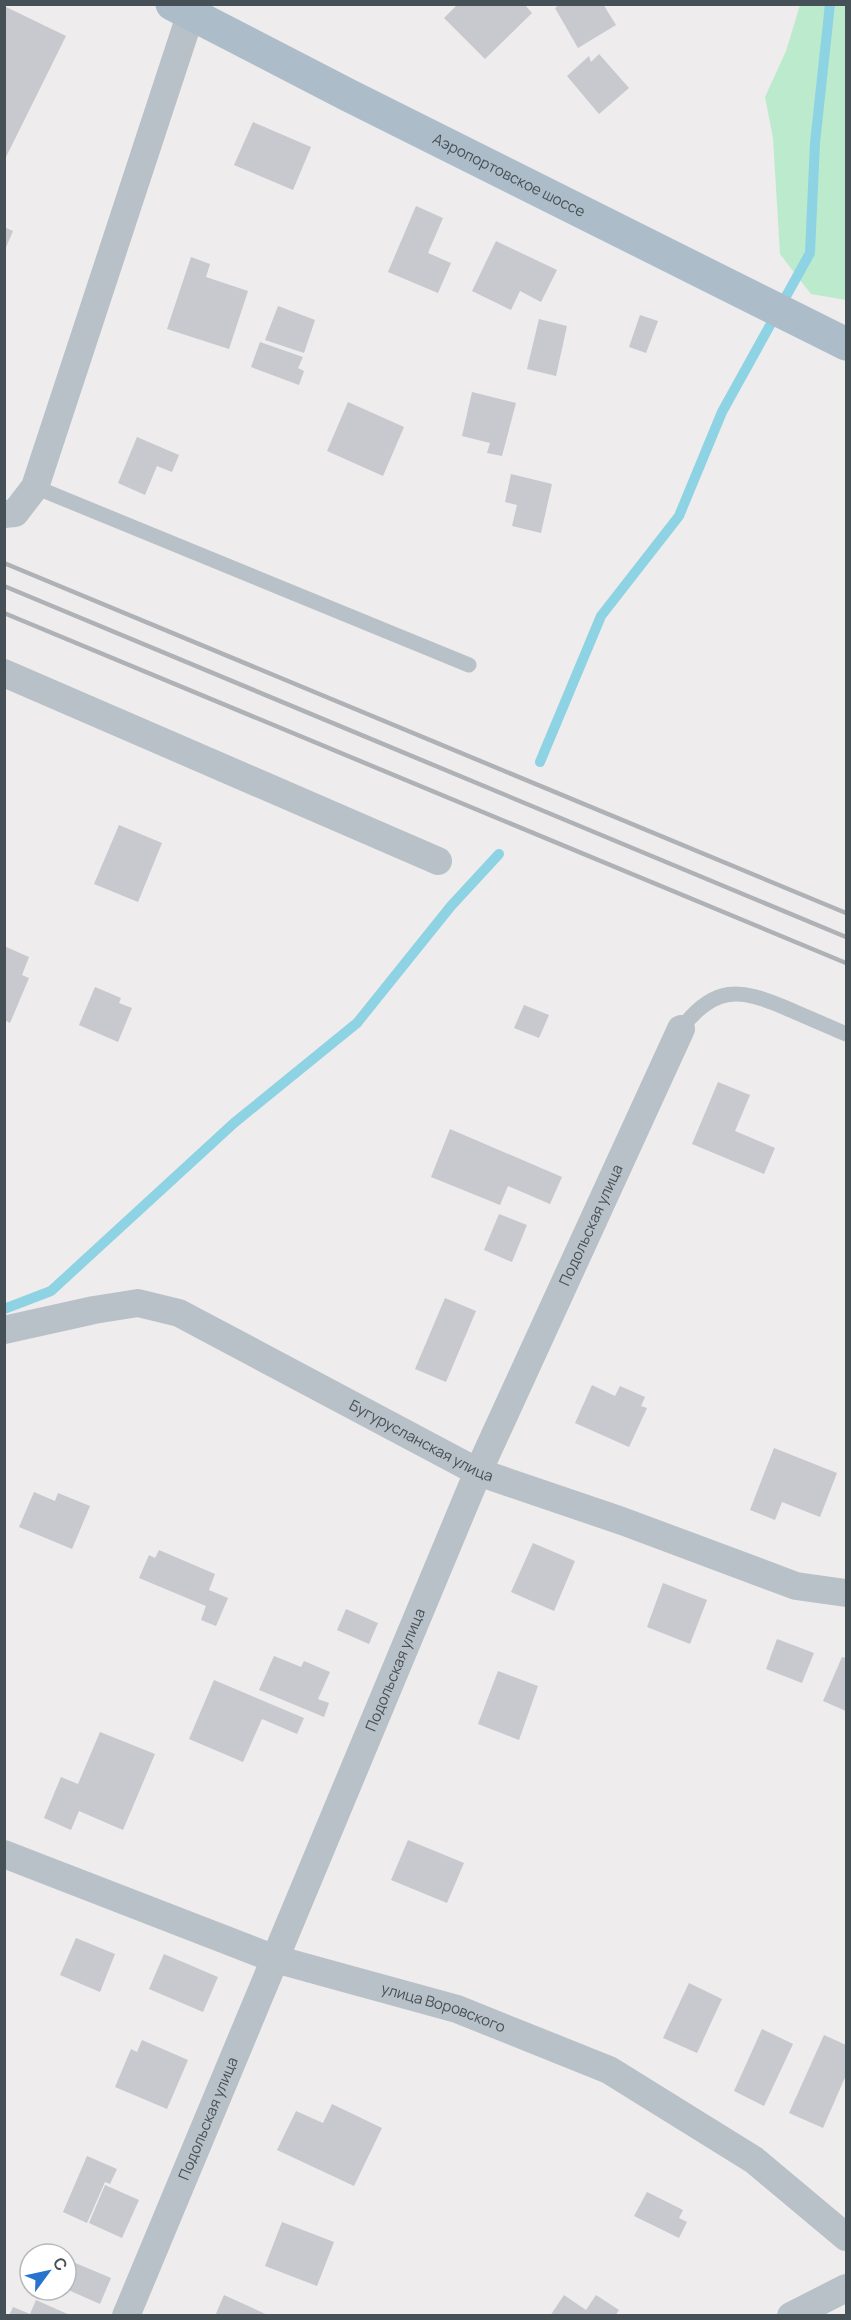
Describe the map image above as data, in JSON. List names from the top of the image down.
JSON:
{
  "streets": {
    "main road": ["Аэропортовское шоссе"],
    "street": ["Подольская улица", "Бугурусланская улица", "улица Воровского"]
  },
  "crossings": [
    ["Подольская улица", "Бугурусланская улица"],
    ["Подольская улица", "улица Воровского"]
  ],
  "north": "top right"
}
